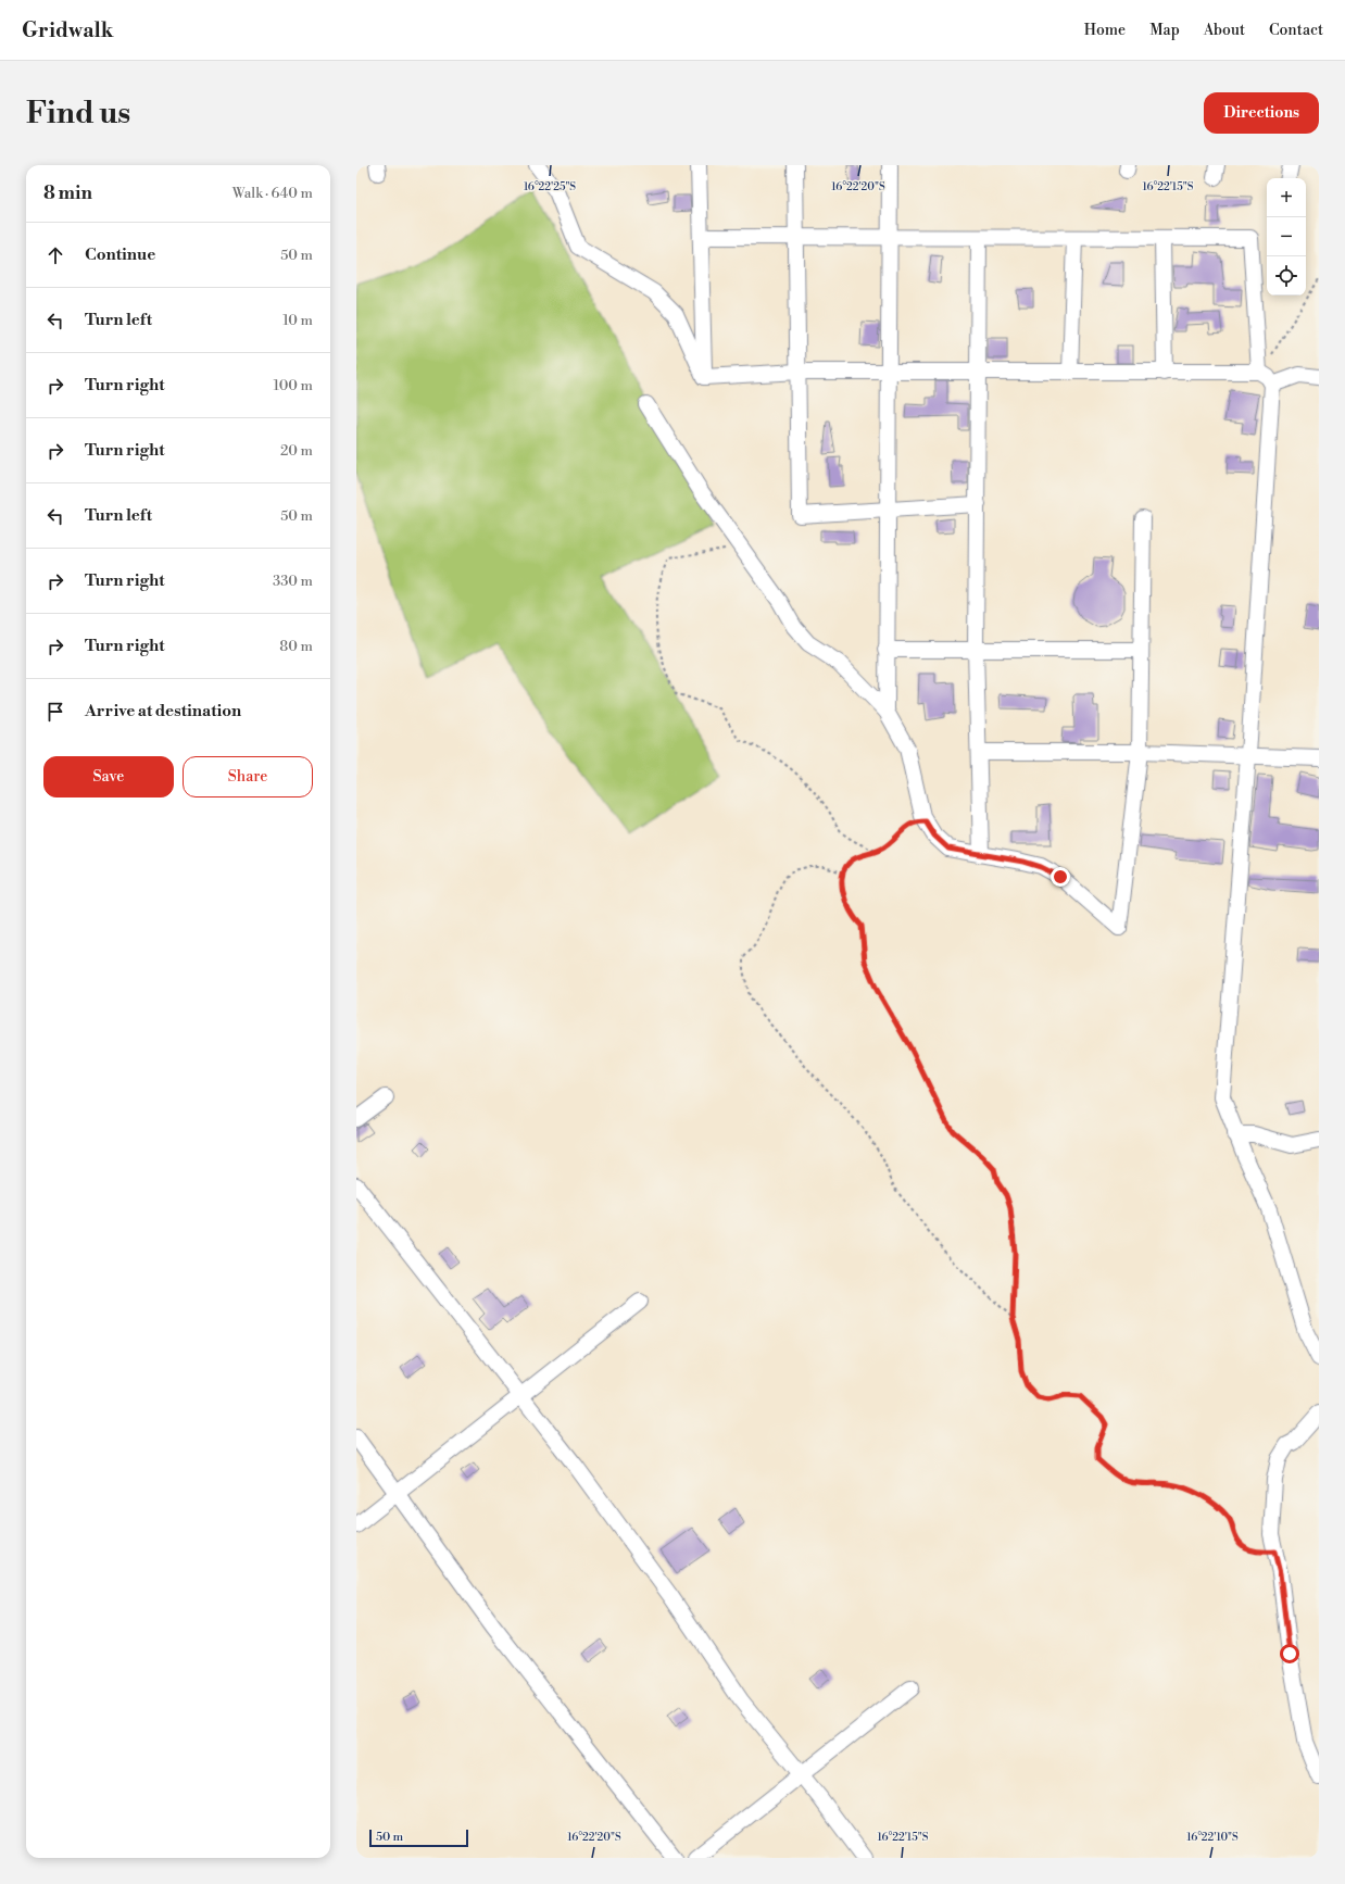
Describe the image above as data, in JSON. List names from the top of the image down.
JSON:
{
  "scale_bar": "50 m",
  "page": {
    "header": "Gridwalk",
    "nav": [
      "Home",
      "Map",
      "About",
      "Contact"
    ],
    "buttons": [
      "Directions",
      ["Save", "Share"]
    ],
    "title": "Find us",
    "heading": ["8 min", "Walk · 640 m"],
    "map_buttons": ["+", "−"],
    "list": [
      ["Continue", "50 m"],
      ["Turn left", "10 m"],
      ["Turn right", "100 m"],
      ["Turn right", "20 m"],
      ["Turn left", "50 m"],
      ["Turn right", "330 m"],
      ["Turn right", "80 m"],
      "Arrive at destination"
    ],
    "scale": "50 m"
  },
  "coordinates": [
    "16°22'20\"S",
    "16°22'15\"S",
    "16°22'25\"S",
    "16°22'10\"S"
  ]
}
